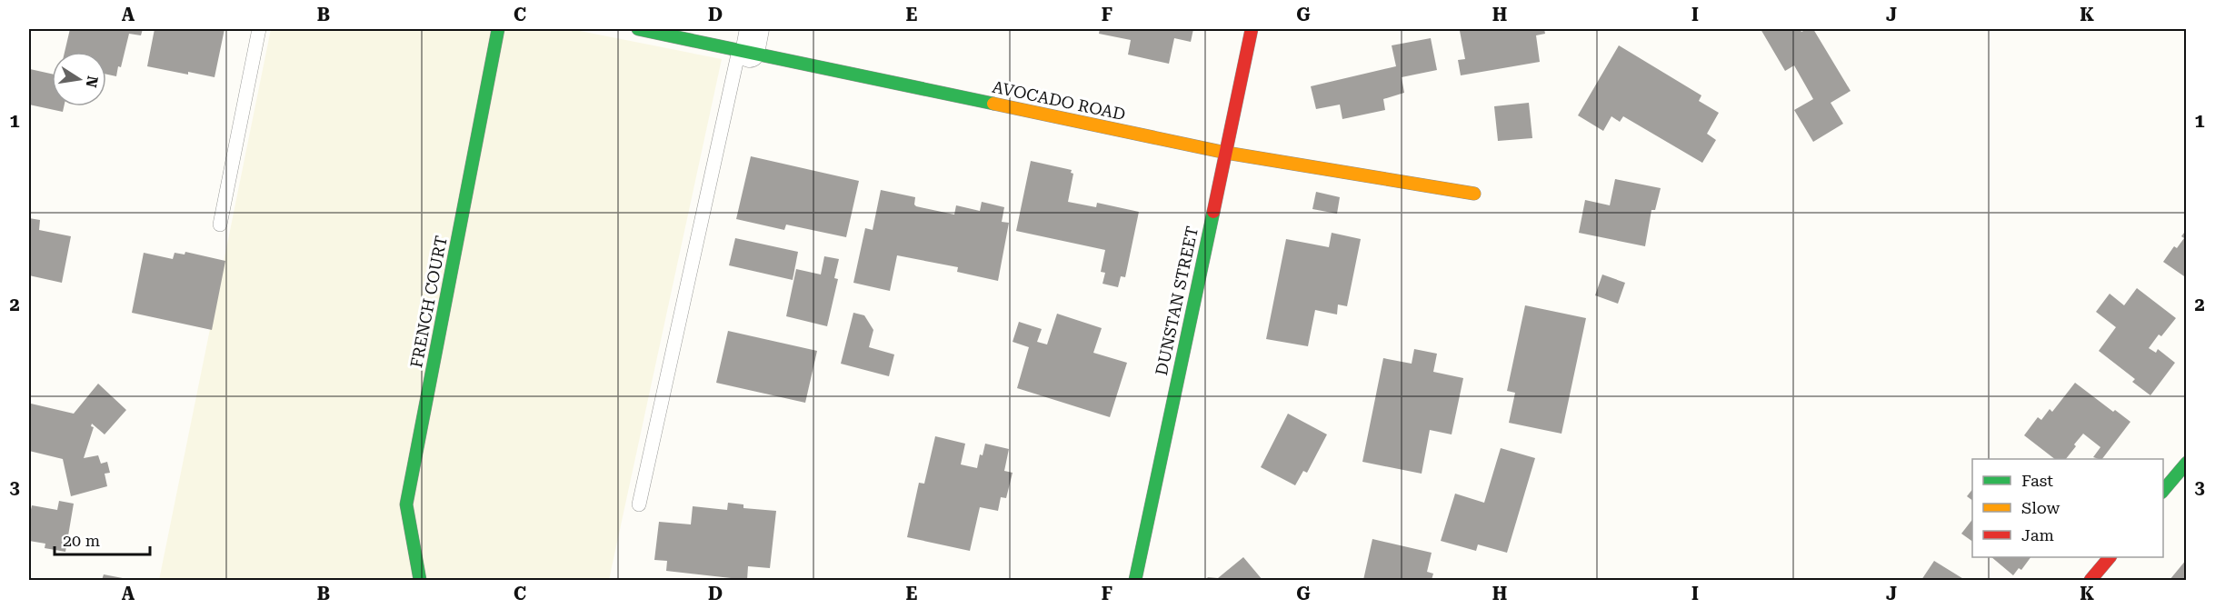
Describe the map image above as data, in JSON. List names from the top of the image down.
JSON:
{
  "streets": {
    "street": ["AVOCADO ROAD", "DUNSTAN STREET", "FRENCH COURT"]
  },
  "crossings": [
    ["AVOCADO ROAD", "DUNSTAN STREET"]
  ],
  "legend": ["Fast", "Slow", "Jam"],
  "scale_bar": "20 m",
  "north": "right",
  "grid": {
    "columns": [
      "A",
      "B",
      "C",
      "D",
      "E",
      "F",
      "G",
      "H",
      "I",
      "J",
      "K"
    ],
    "rows": ["1", "2", "3"]
  }
}
